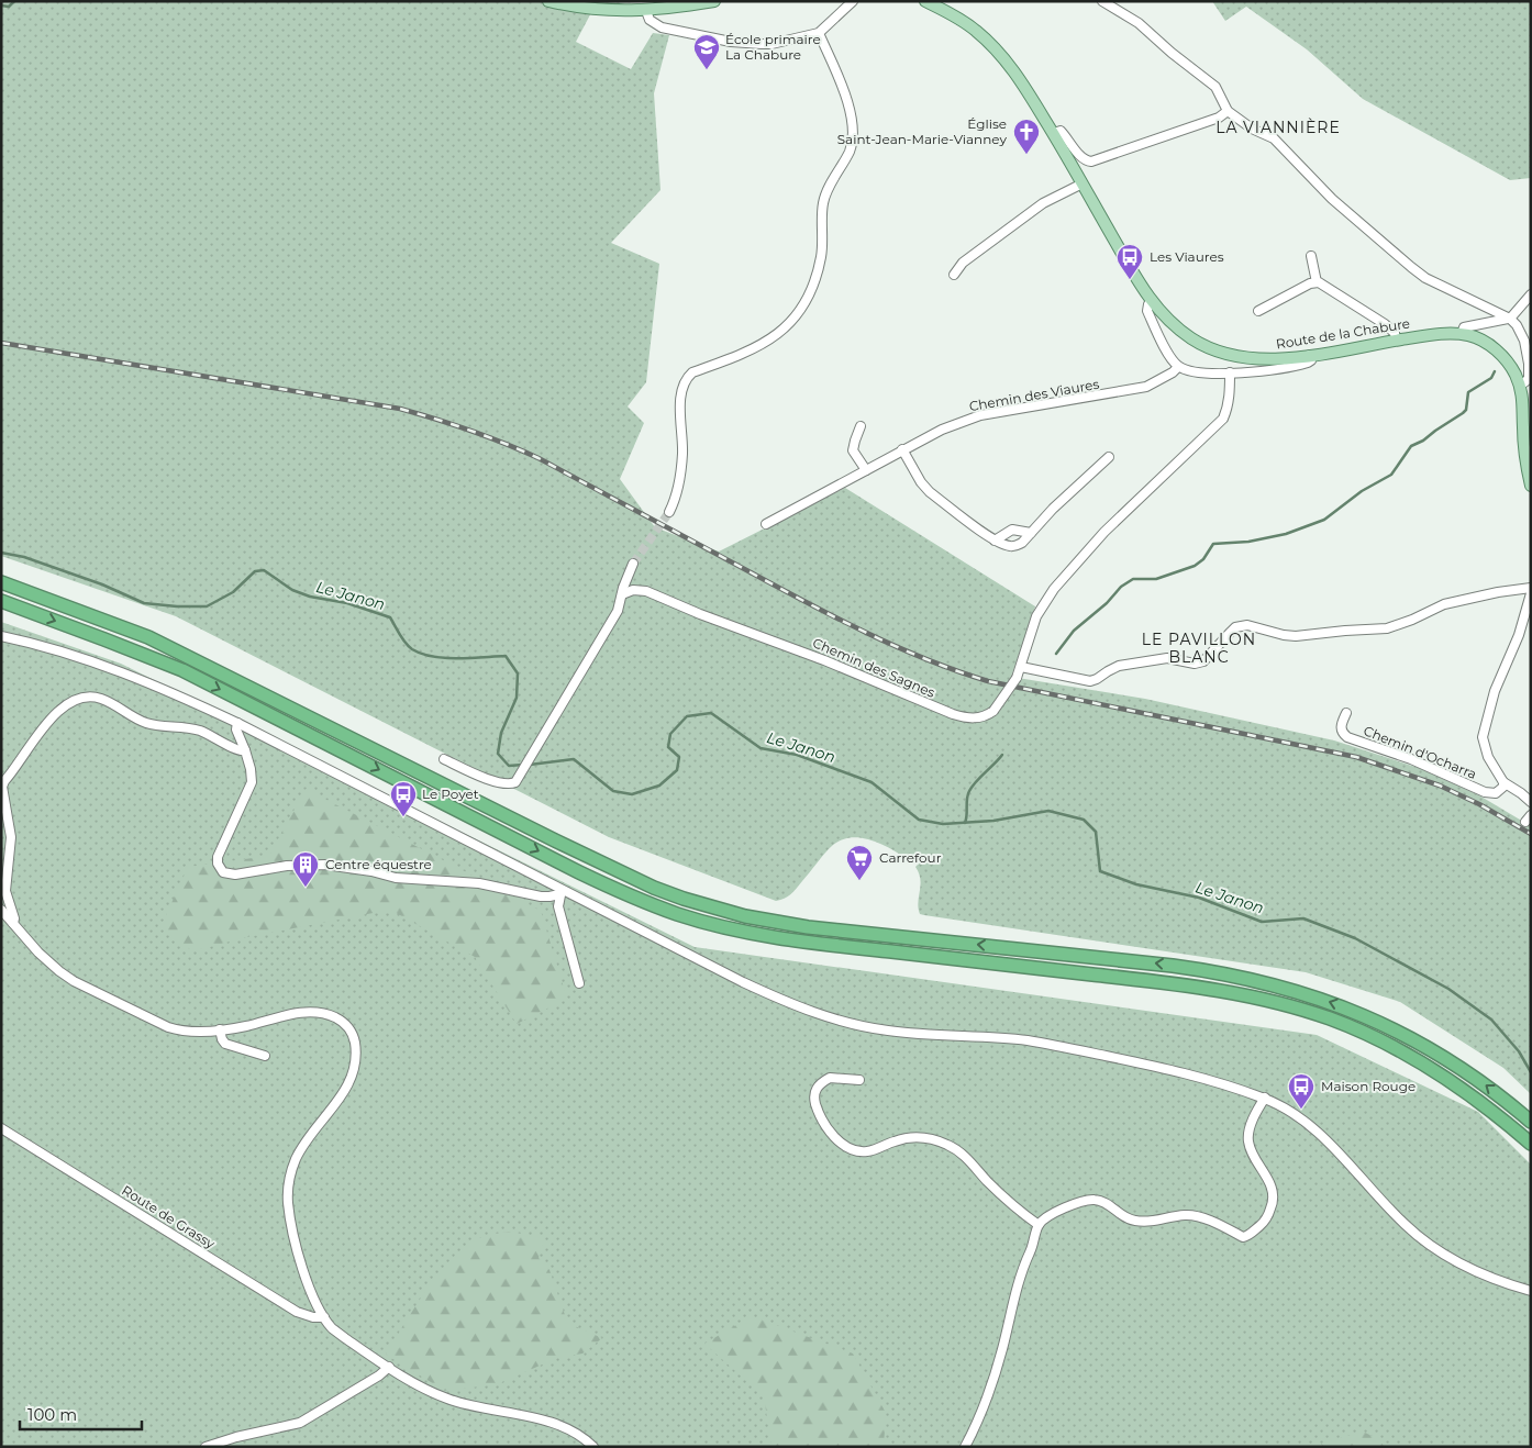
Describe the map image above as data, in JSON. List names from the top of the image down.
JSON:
{
  "streets": {
    "main road": ["Route de la Chabure"],
    "street": [
      "Chemin des Viaures",
      "Chemin des Sagnes",
      "Chemin d'Ocharra",
      "Route de Grassy"
    ]
  },
  "districts": ["LA VIANNIÈRE", "LE PAVILLON BLANC"],
  "water": ["Le Janon"],
  "places": {
    "school or university": ["École primaire La Chabure"],
    "church": ["Église Saint-Jean-Marie-Vianney"],
    "bus stop": ["Les Viaures", "Le Poyet", "Maison Rouge"],
    "supermarket": ["Carrefour"],
    "building": ["Centre équestre"]
  },
  "scale_bar": "100 m"
}
